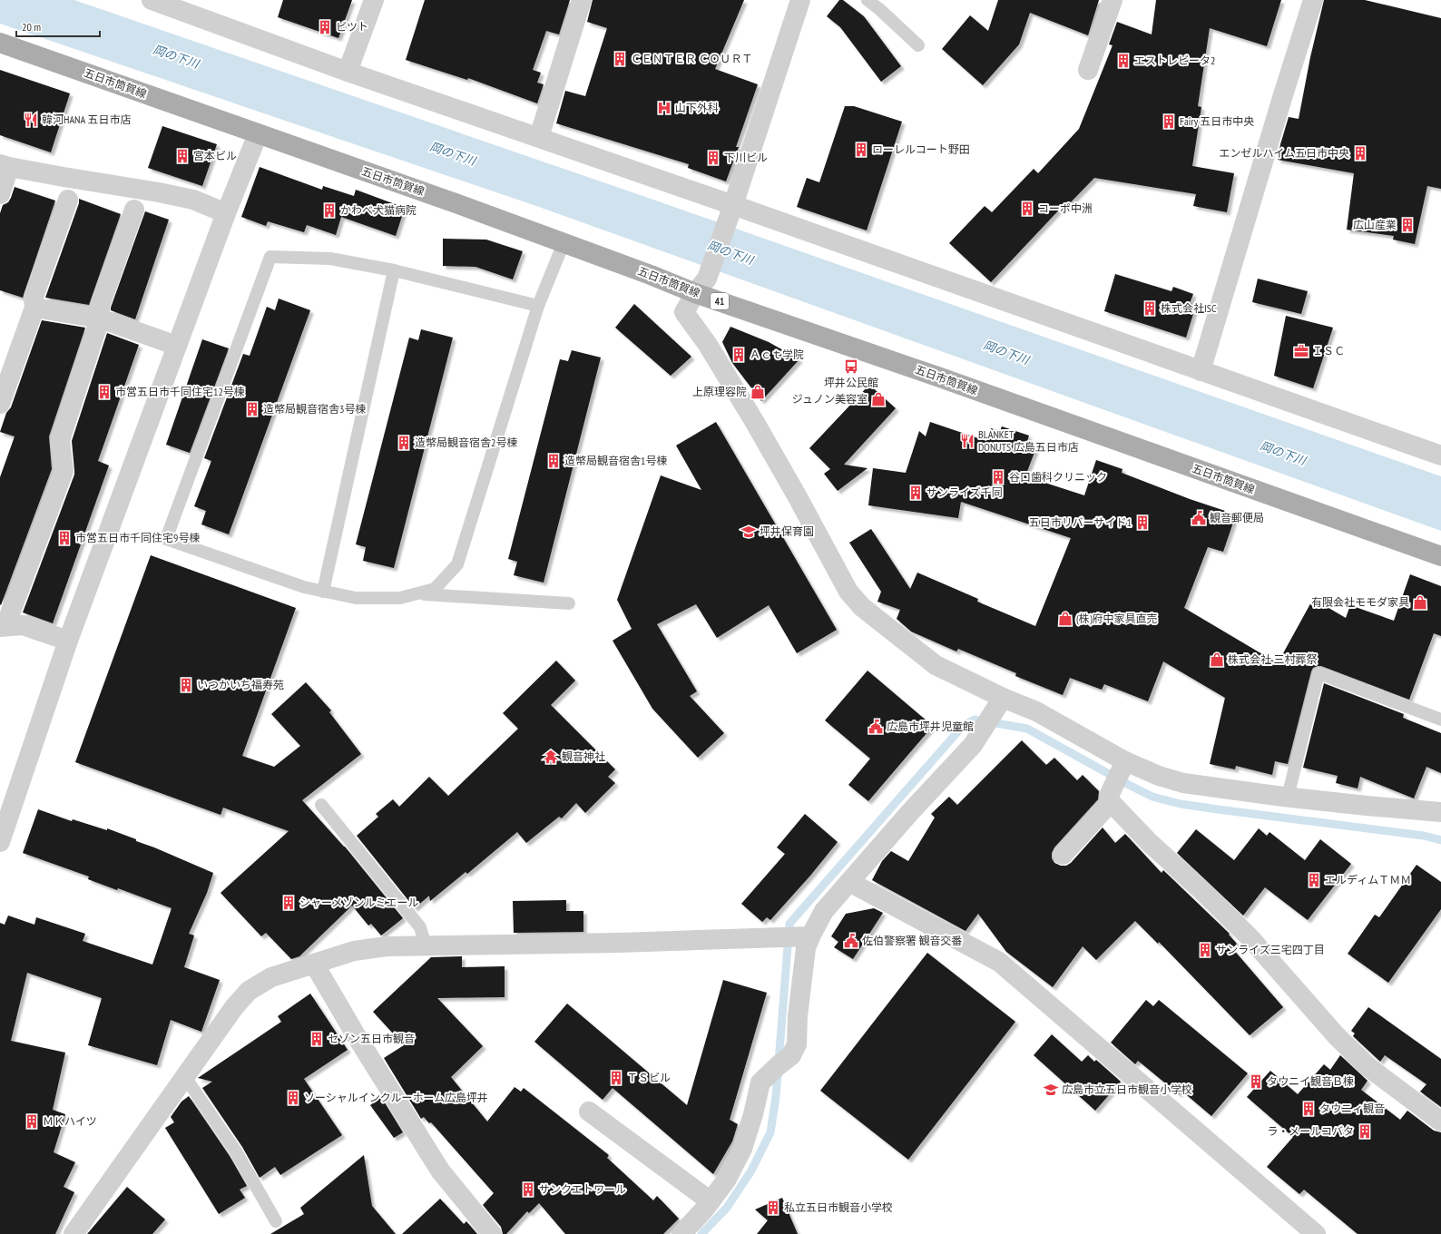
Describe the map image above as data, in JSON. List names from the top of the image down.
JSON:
{
  "streets": {
    "main road": ["五日市筒賀線", "41"]
  },
  "water": ["岡の下川"],
  "places": {
    "building": [
      "ビツト",
      "ＣＥＮＴＥＲ ＣＯＵＲＴ",
      "エストレビータ2",
      "Fairy 五日市中央",
      "ローレルコート野田",
      "エンゼルハイム五日市中央",
      "宮本ビル",
      "下川ビル",
      "コーポ中洲",
      "かわべ犬猫病院",
      "広山産業",
      "株式会社ISC",
      "Ａｃｔ学院",
      "市営五日市千同住宅12号棟",
      "造幣局観音宿舎3号棟",
      "造幣局観音宿舎2号棟",
      "造幣局観音宿舎1号棟",
      "谷口歯科クリニック",
      "サンライズ千同",
      "五日市リバーサイド1",
      "市営五日市千同住宅9号棟",
      "いつかいち福寿苑",
      "エルディムＴＭＭ",
      "シャーメゾンルミエール",
      "サンライズ三宅四丁目",
      "セゾン五日市観音",
      "ＴＳビル",
      "タウニイ観音Ｂ棟",
      "ソーシャルインクルーホーム広島坪井",
      "タウニィ観音",
      "ＭＫハイツ",
      "ラ・メールコバタ",
      "サンクエトワール",
      "私立五日市観音小学校"
    ],
    "hospital": ["山下外科"],
    "restaurant": ["韓河HANA 五日市店", "BLANKET DONUTS 広島五日市店"],
    "office": ["ＩＳＣ"],
    "bus stop": ["坪井公民館"],
    "shop": [
      "上原理容院",
      "ジュノン美容室",
      "有限会社モモダ家具",
      "(株)府中家具直売",
      "株式会社 三村葬祭"
    ],
    "public building": ["観音郵便局", "広島市坪井児童館", "佐伯警察署 観音交番"],
    "school or university": ["坪井保育園", "広島市立五日市観音小学校"],
    "temple": ["観音神社"]
  },
  "scale_bar": "20 m"
}
